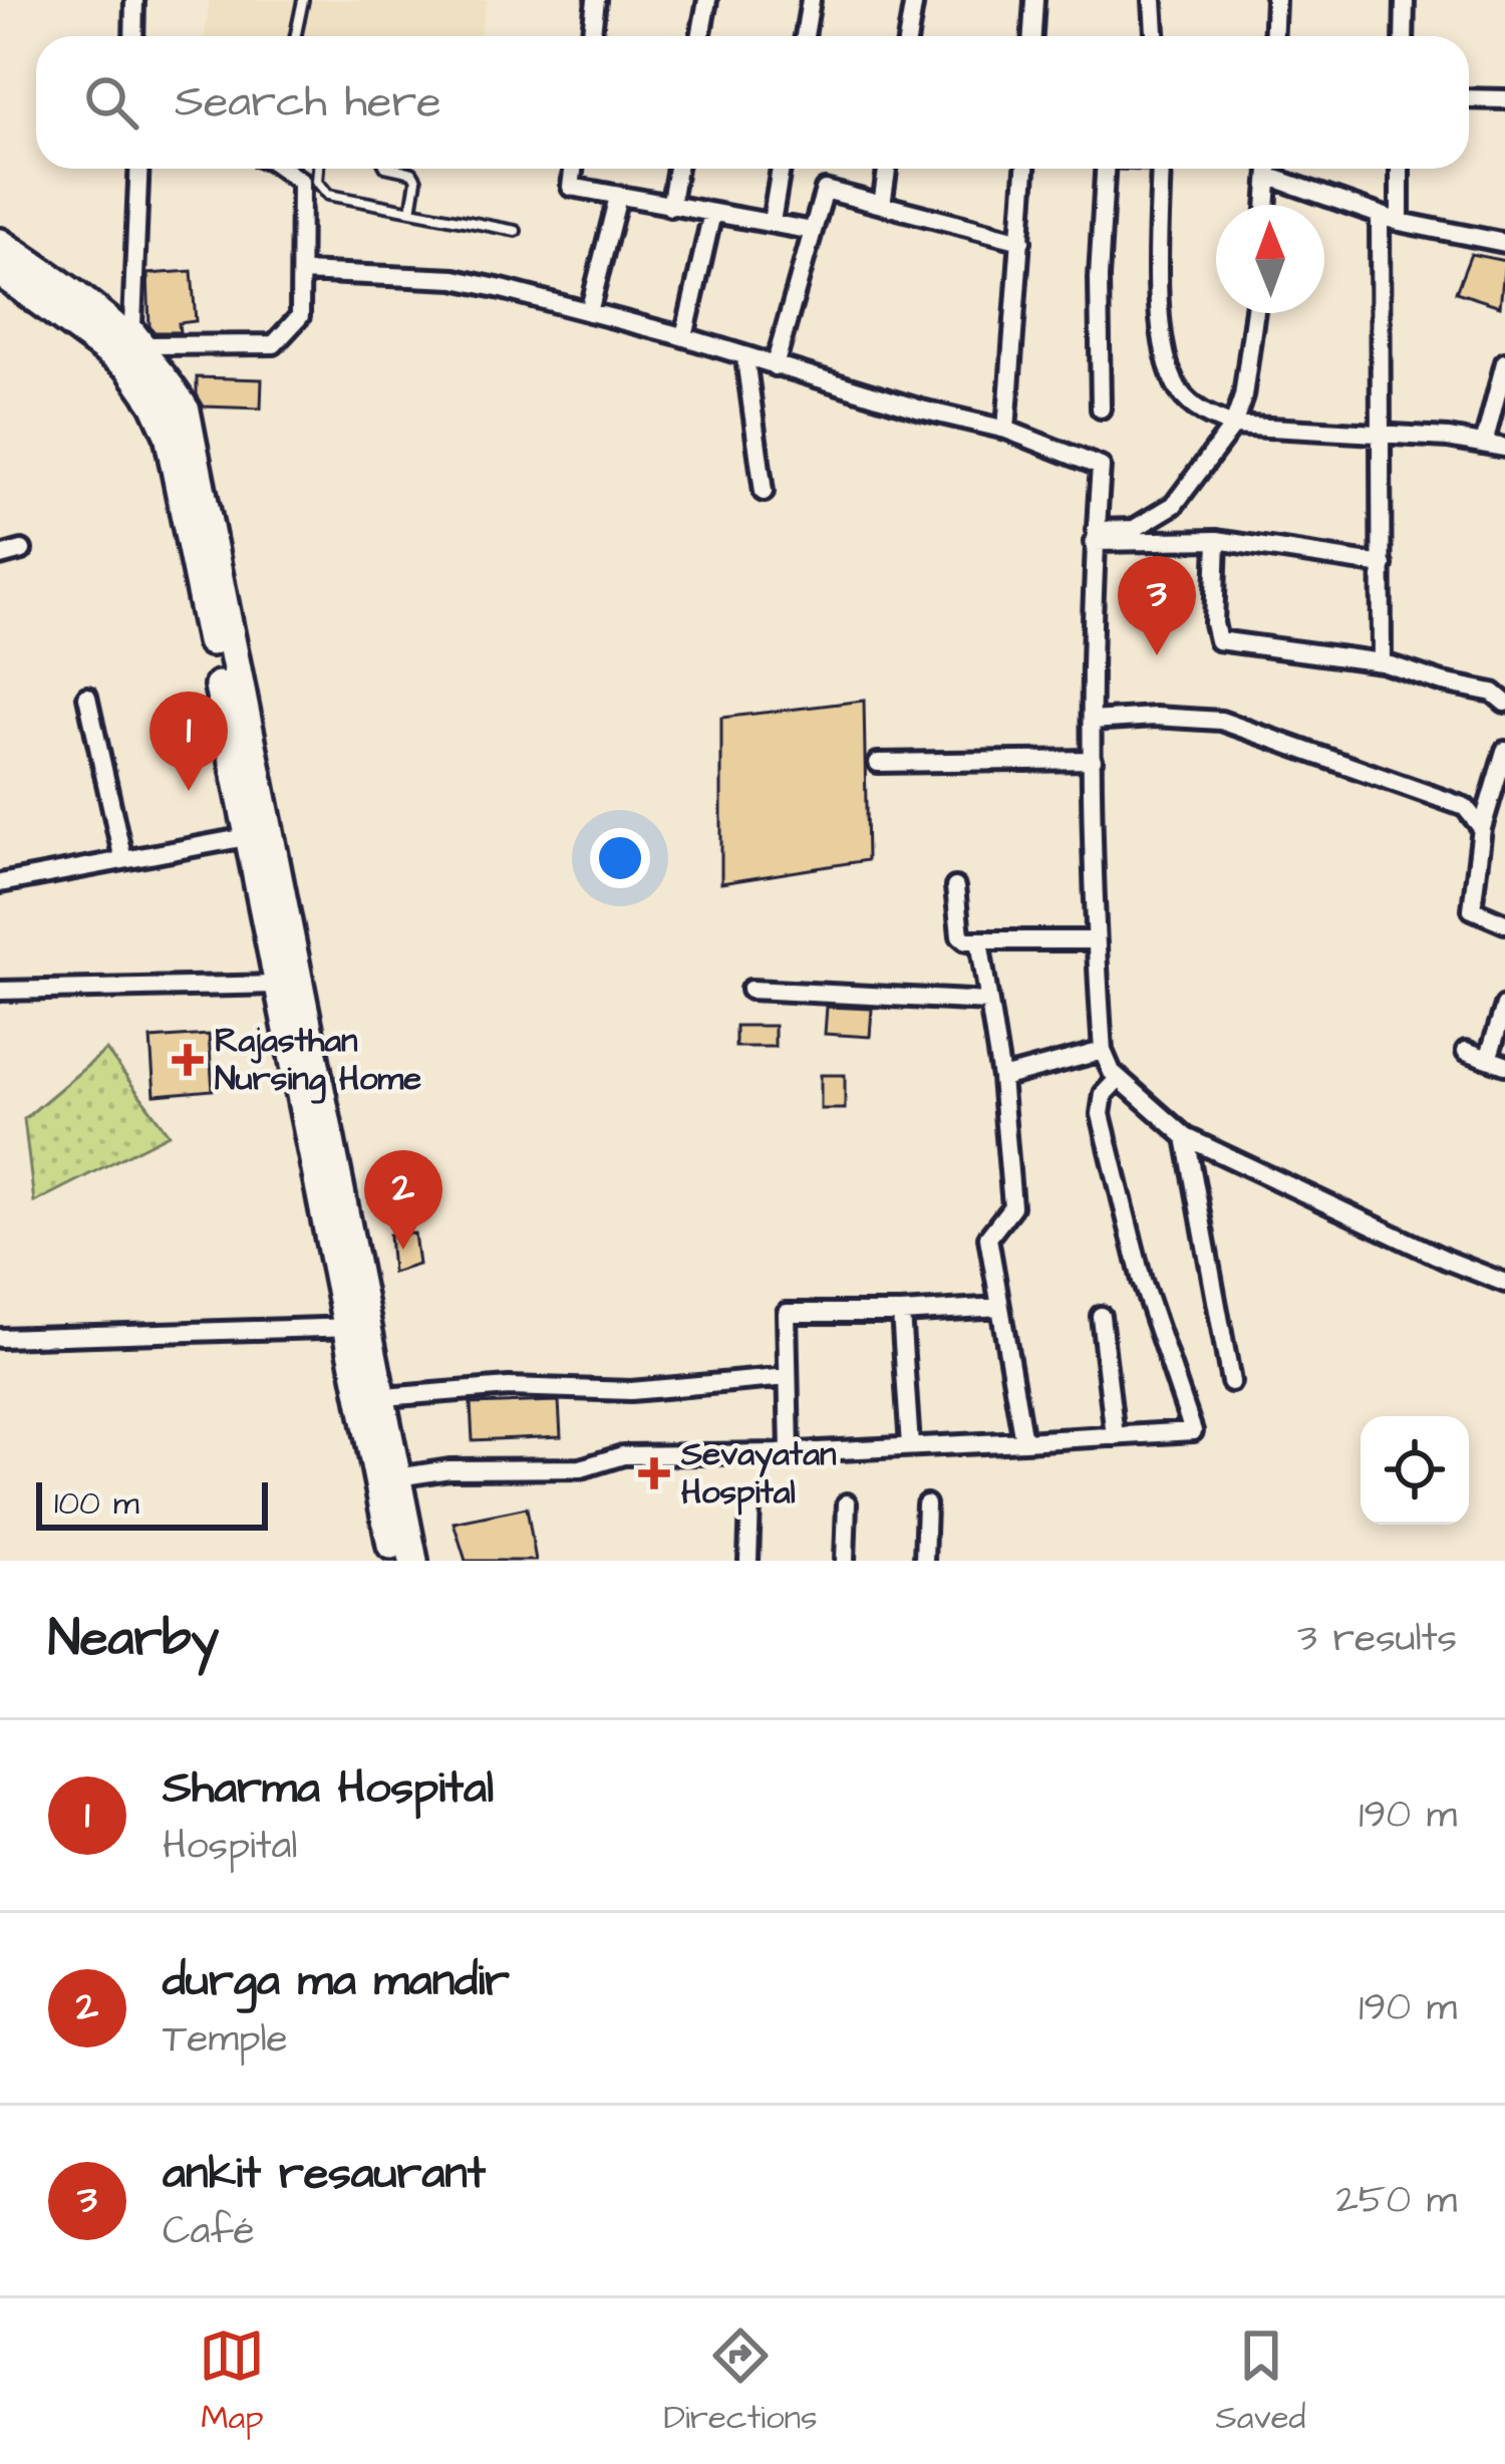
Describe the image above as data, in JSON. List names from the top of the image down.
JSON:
{
  "places": {
    "health": ["Rajasthan Nursing Home", "Sevayatan Hospital"]
  },
  "scale_bar": "100 m",
  "north": "top",
  "page": {
    "search": "Search here",
    "pins": ["3", "1", "2"],
    "scale": "100 m",
    "heading": ["Nearby", "3 results"],
    "list": [
      {
        "mark": "1",
        "name": "Sharma Hospital",
        "note": "Hospital",
        "value": "190 m"
      },
      {
        "mark": "2",
        "name": "durga ma mandir",
        "note": "Temple",
        "value": "190 m"
      },
      {
        "mark": "3",
        "name": "ankit resaurant",
        "note": "Café",
        "value": "250 m"
      }
    ],
    "nav": ["Map", "Directions", "Saved"]
  }
}
